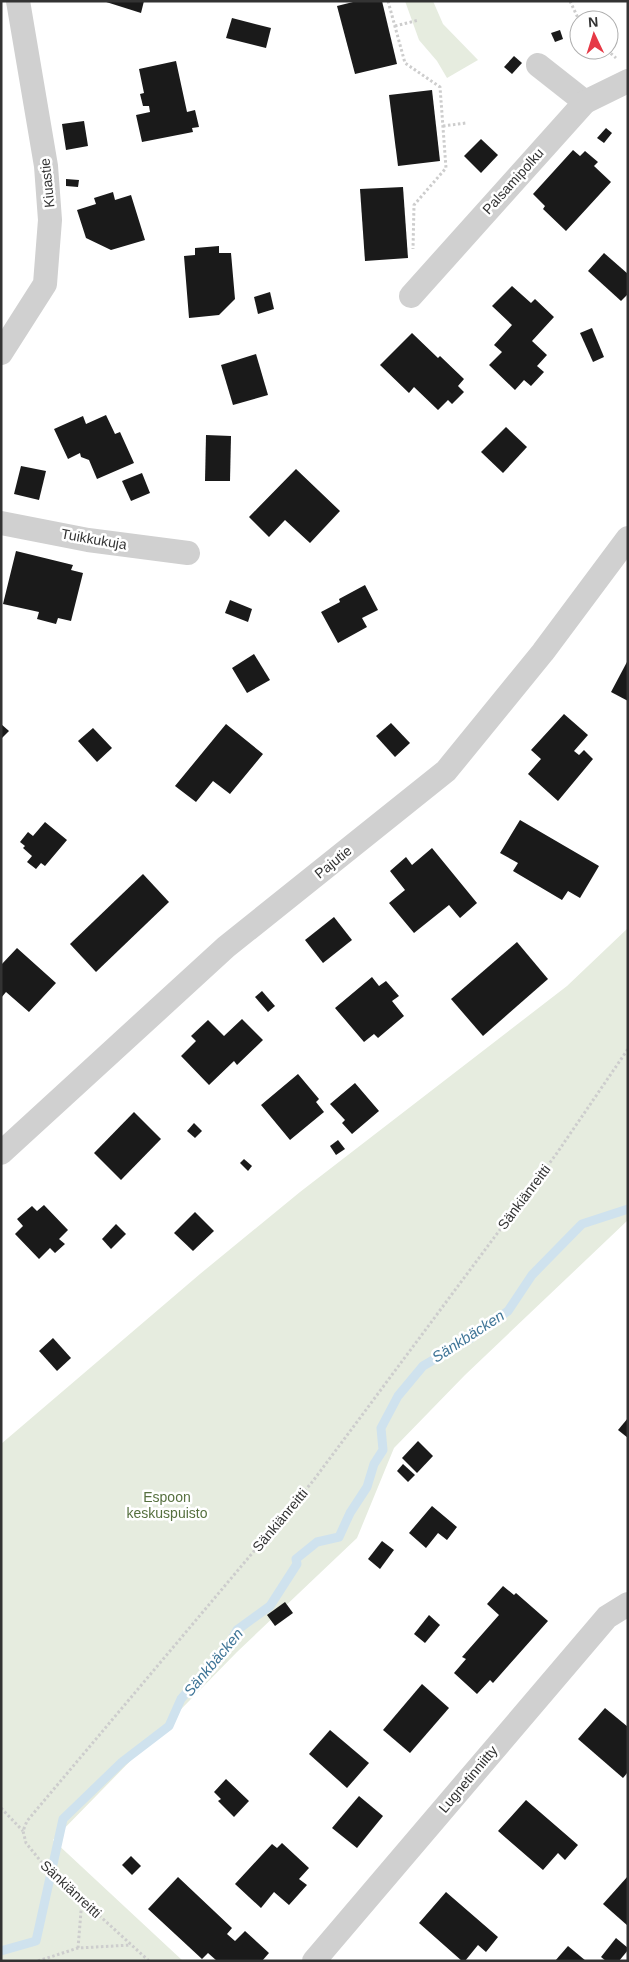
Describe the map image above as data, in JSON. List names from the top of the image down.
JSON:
{
  "streets": {
    "street": [
      "Palsamipolku",
      "Kiuastie",
      "Tuikkukuja",
      "Pajutie",
      "Lugnetinniitty"
    ],
    "path": ["Sänkiänreitti"]
  },
  "water": ["Sänkbäcken"],
  "parks": ["Espoon keskuspuisto"],
  "north": "top"
}
